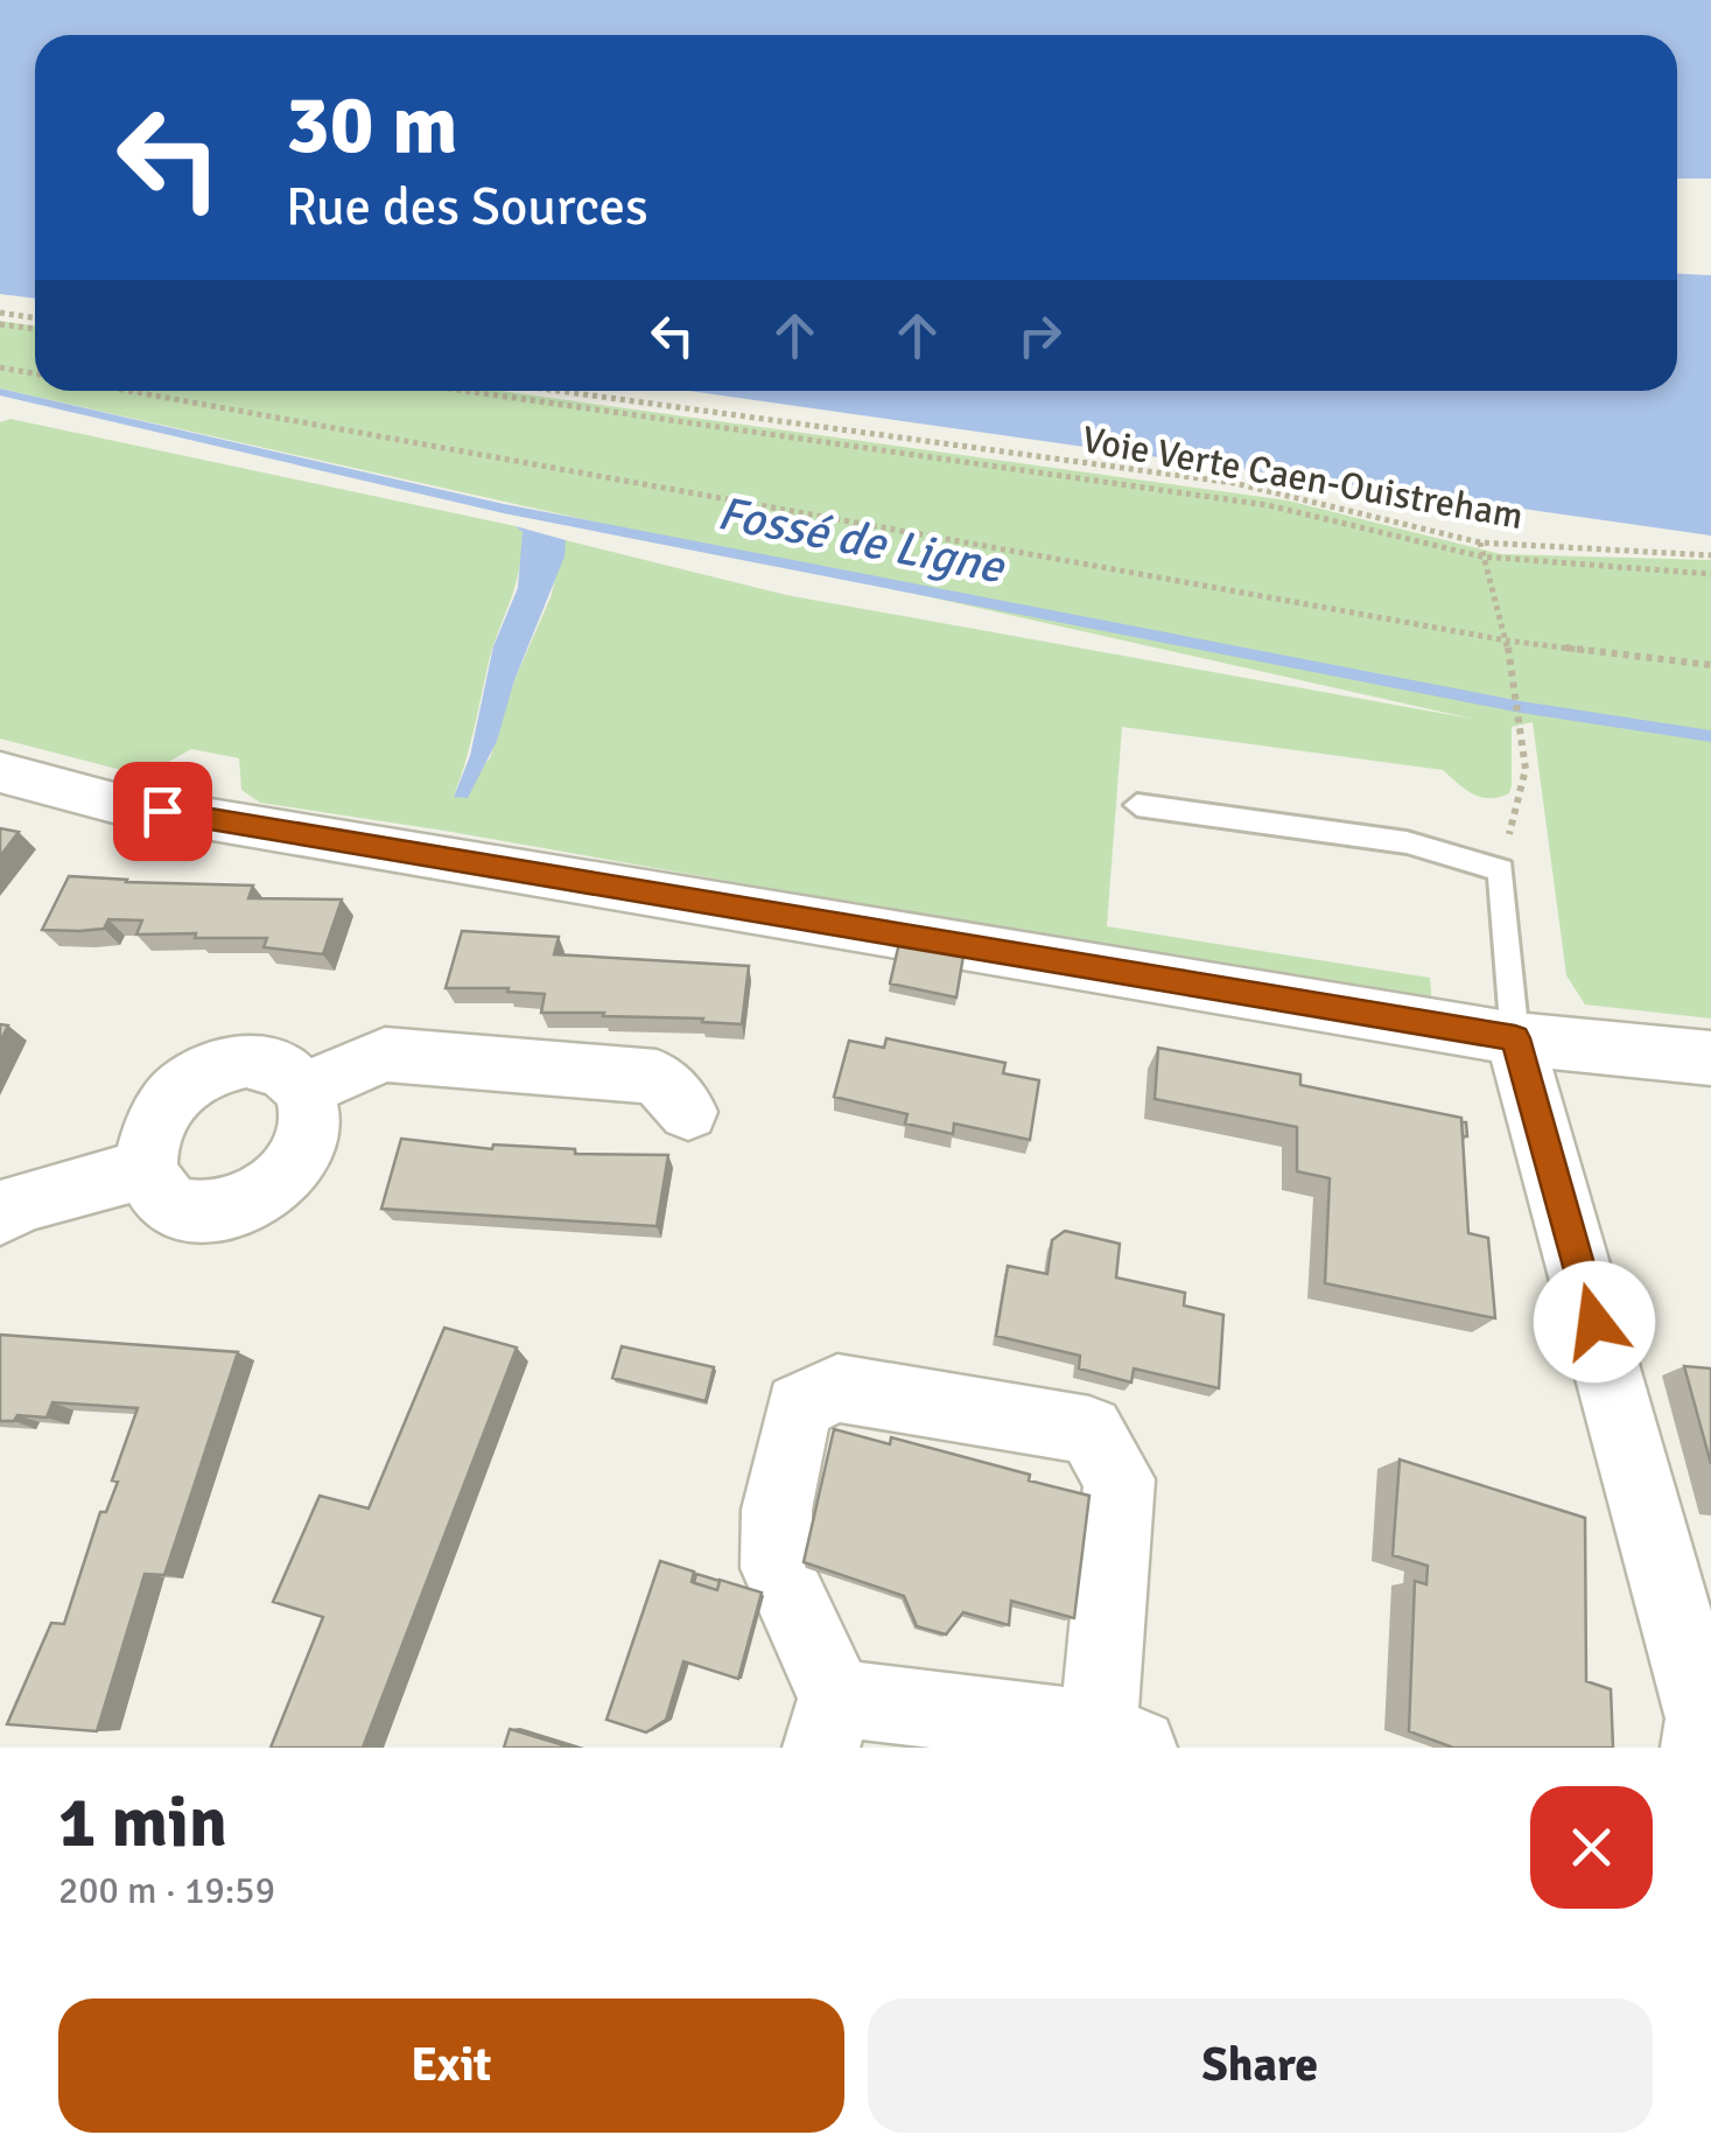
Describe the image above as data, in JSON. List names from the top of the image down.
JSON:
{
  "streets": {
    "path": ["Voie Verte Caen-Ouistreham"]
  },
  "water": ["Fossé de Ligne"],
  "page": {
    "turn": ["30 m", "Rue des Sources"],
    "heading": ["1 min", "200 m · 19:59"],
    "buttons": ["Exit", "Share"]
  }
}
